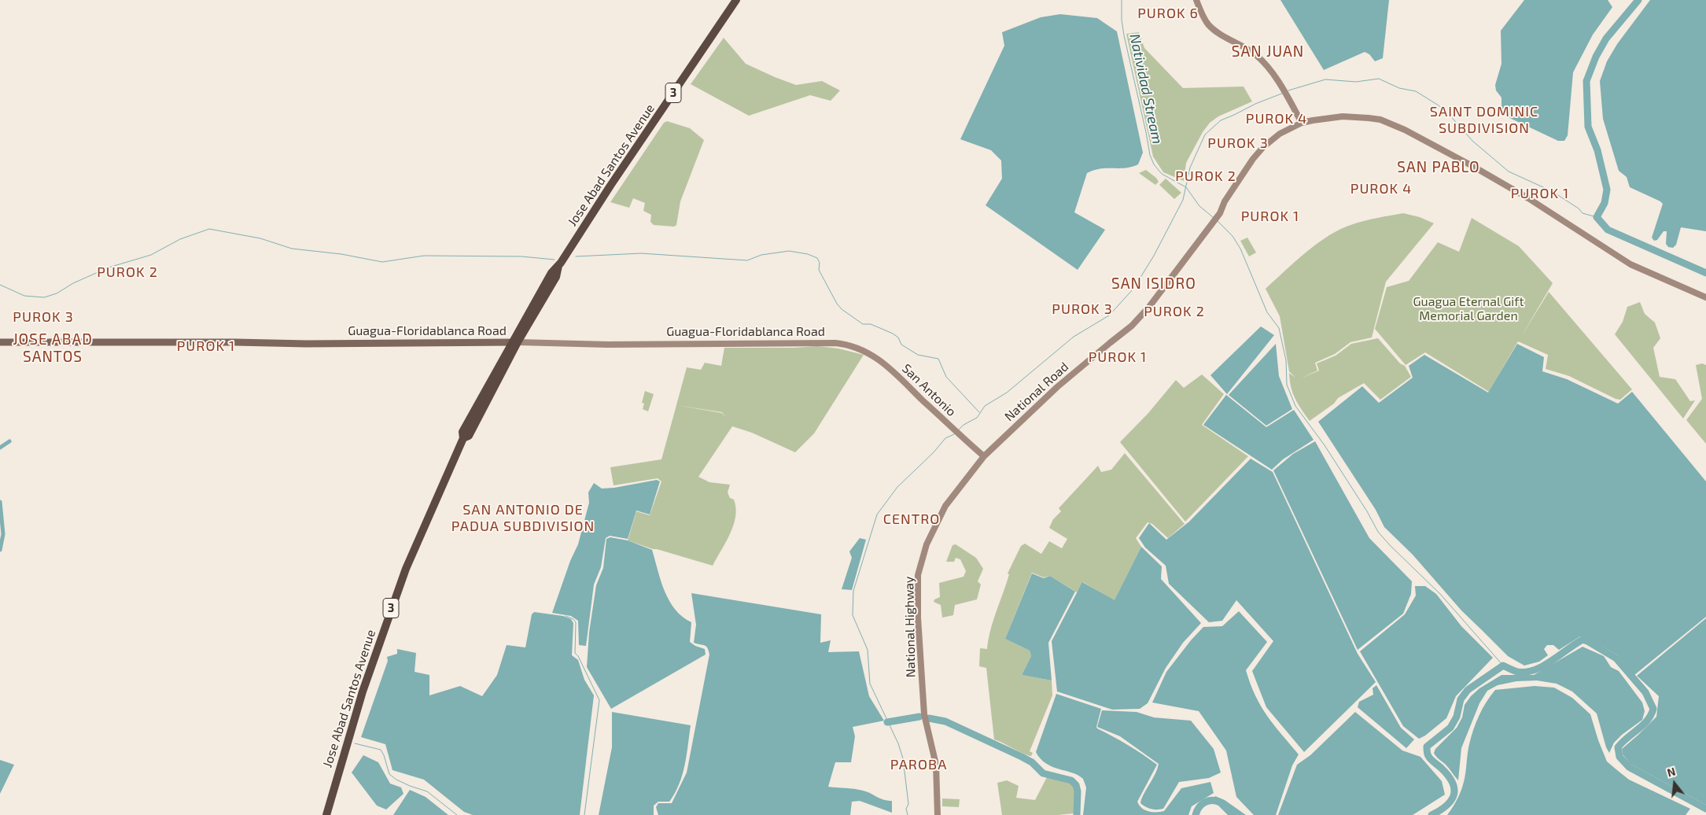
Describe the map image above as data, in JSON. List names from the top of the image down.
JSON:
{
  "streets": {
    "highway": ["3", "Jose Abad Santos Avenue"],
    "main road": [
      "Guagua-Floridablanca Road",
      "San Antonio",
      "National Road",
      "National Highway"
    ]
  },
  "crossings": [
    ["Jose Abad Santos Avenue", "Guagua-Floridablanca Road"],
    ["Guagua-Floridablanca Road", "San Antonio"],
    ["San Antonio", "National Road"],
    ["San Antonio", "National Highway"],
    ["National Road", "National Highway"]
  ],
  "districts": [
    "PUROK 6",
    "SAN JUAN",
    "SAINT DOMINIC SUBDIVISION",
    "PUROK 4",
    "PUROK 3",
    "SAN PABLO",
    "PUROK 2",
    "PUROK 4",
    "PUROK 1",
    "PUROK 1",
    "PUROK 2",
    "SAN ISIDRO",
    "PUROK 3",
    "PUROK 2",
    "PUROK 3",
    "JOSE ABAD SANTOS",
    "PUROK 1",
    "PUROK 1",
    "SAN ANTONIO DE PADUA SUBDIVISION",
    "CENTRO",
    "PAROBA"
  ],
  "water": ["Natividad Stream"],
  "parks": ["Guagua Eternal Gift Memorial Garden"],
  "north": "top"
}
